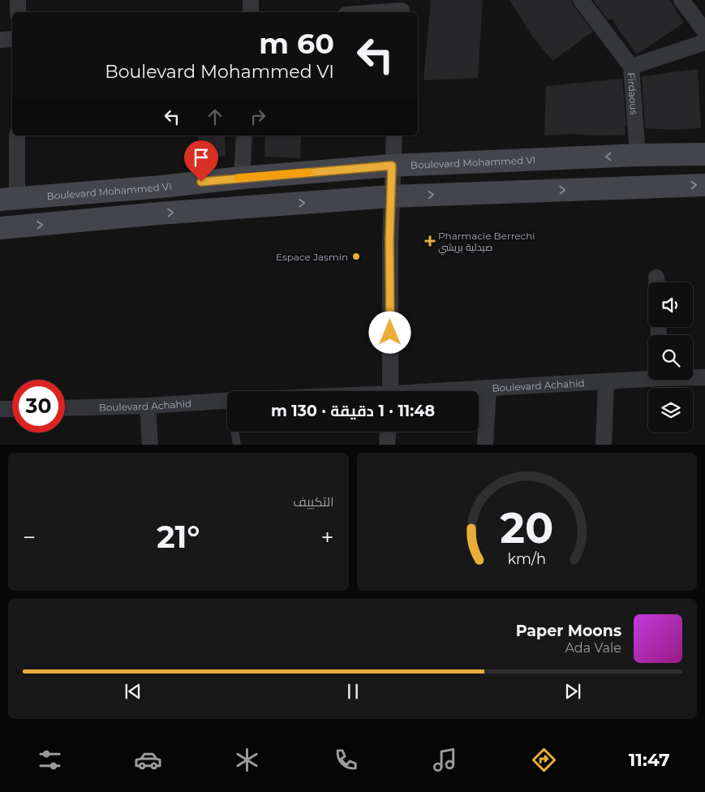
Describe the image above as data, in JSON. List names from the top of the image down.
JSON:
{
  "streets": {
    "main road": ["Boulevard Mohammed VI"],
    "street": ["Firdaous", "Boulevard Achahid"]
  },
  "crossings": [
    ["Firdaous", "Boulevard Mohammed VI"]
  ],
  "places": {
    "health": ["Pharmacie Berrechi صيدلية بريشي"],
    "other": ["Espace Jasmin"]
  },
  "page": {
    "turn": ["60 m", "Boulevard Mohammed VI"],
    "limit": "30",
    "trip": "11:48 · 1 دقيقة · 130 m",
    "tile": "التكييف",
    "heat": ["−", "21°", "+"],
    "song": ["Paper Moons", "Ada Vale"],
    "tabs": "11:47",
    "gauge": ["20", "km/h"]
  }
}
